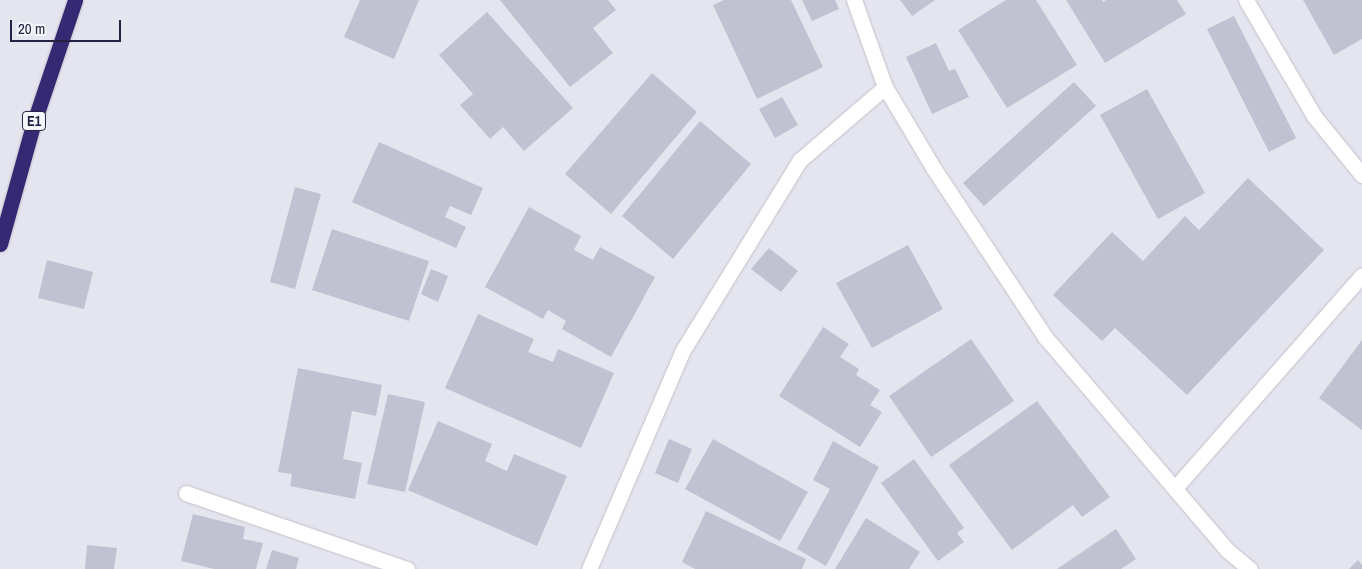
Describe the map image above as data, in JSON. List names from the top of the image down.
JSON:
{
  "streets": {
    "highway": ["E1"]
  },
  "scale_bar": "20 m"
}
